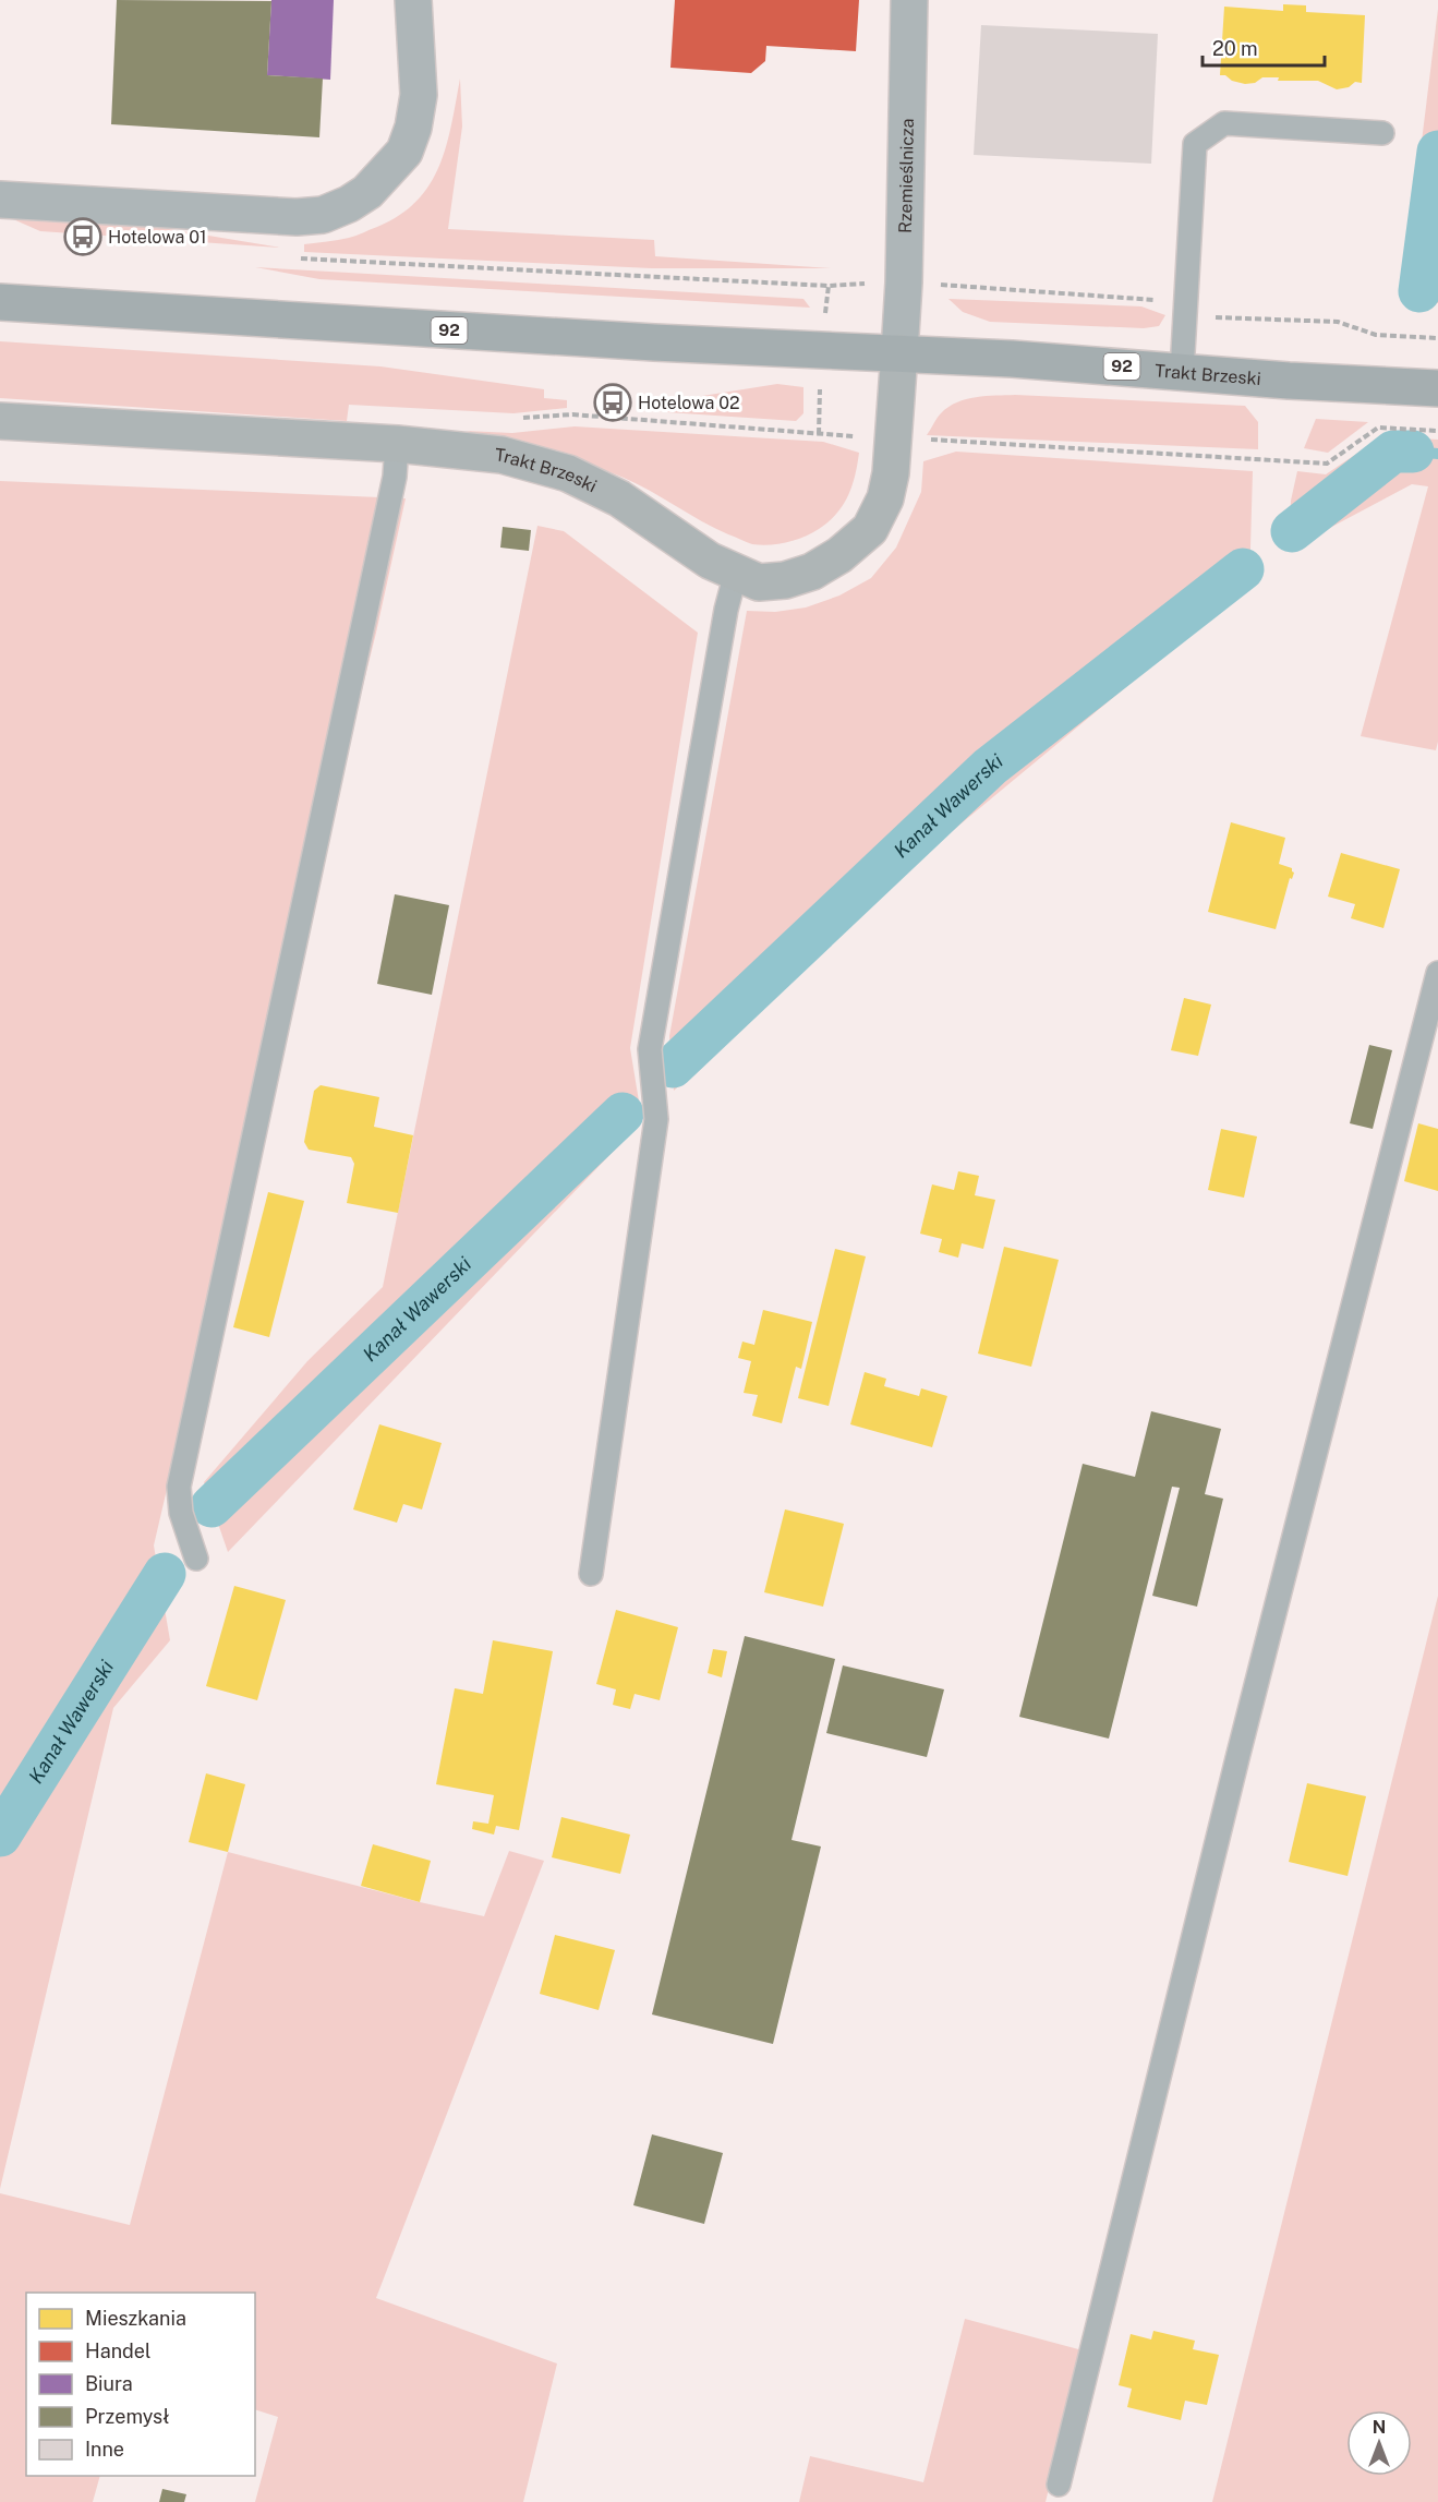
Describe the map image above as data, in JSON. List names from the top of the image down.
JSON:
{
  "streets": {
    "main road": ["92", "Trakt Brzeski"],
    "street": ["Rzemieślnicza"]
  },
  "crossings": [
    ["Rzemieślnicza", "Trakt Brzeski"]
  ],
  "water": ["Kanał Wawerski"],
  "places": {
    "bus stop": ["Hotelowa 01", "Hotelowa 02"]
  },
  "legend": [
    "Mieszkania",
    "Handel",
    "Biura",
    "Przemysł",
    "Inne"
  ],
  "scale_bar": "20 m",
  "north": "top"
}
